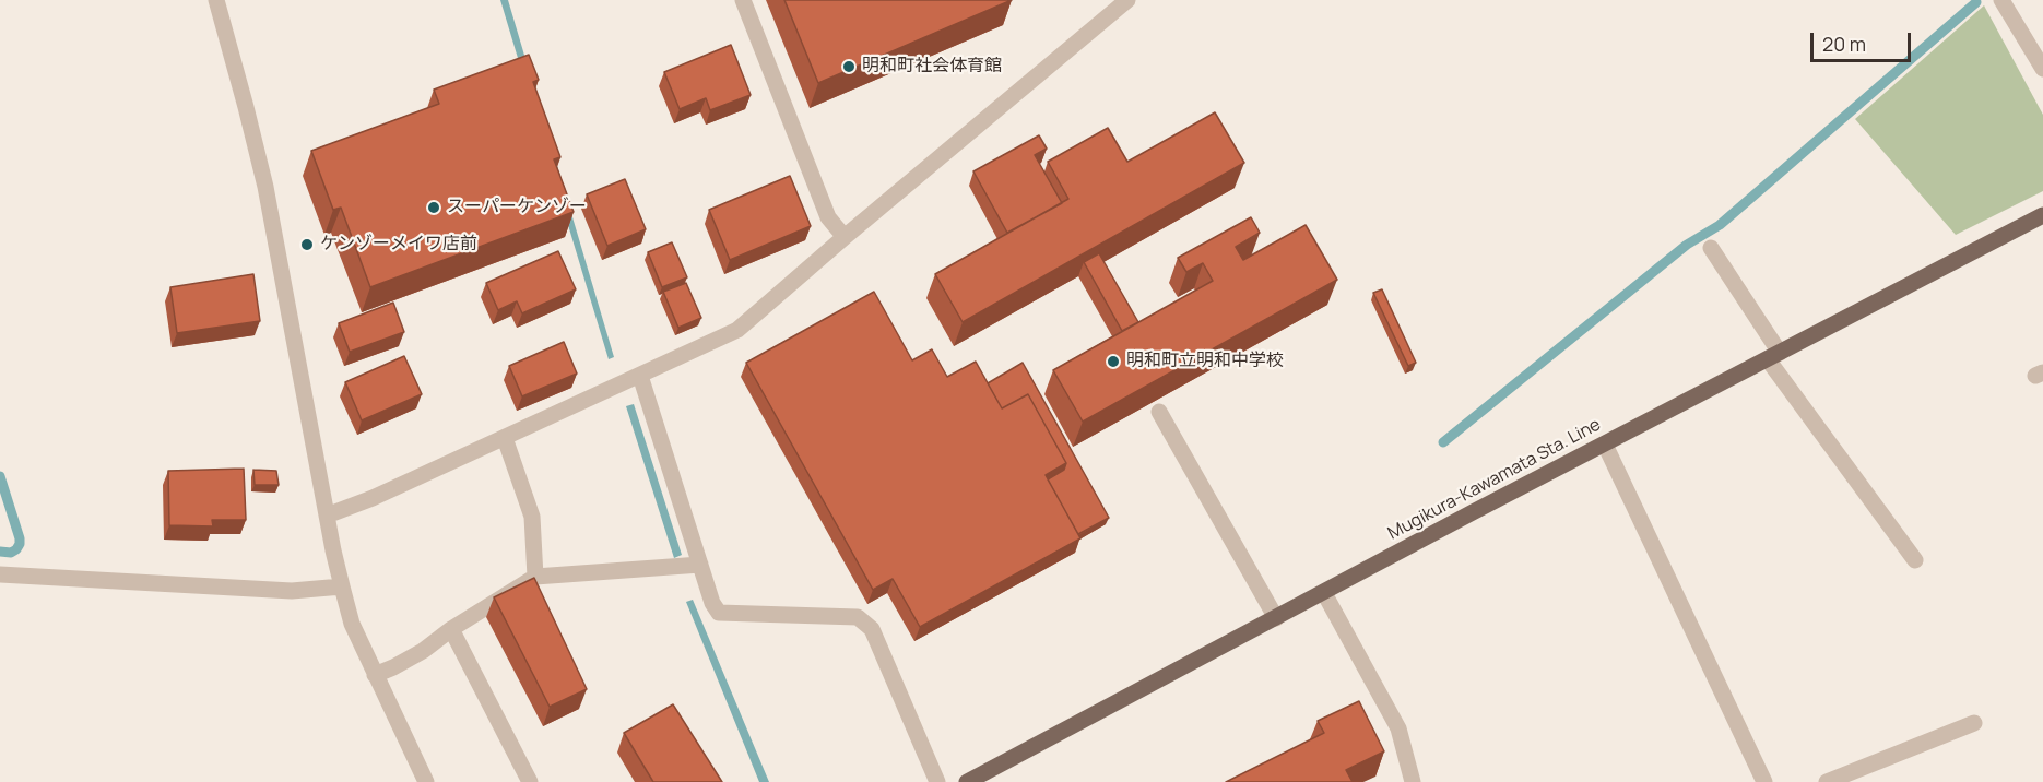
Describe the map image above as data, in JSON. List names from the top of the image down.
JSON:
{
  "streets": {
    "main road": ["Mugikura-Kawamata Sta. Line"]
  },
  "places": [
    "明和町社会体育館",
    "スーパーケンゾー",
    "ケンゾーメイワ店前",
    "明和町立明和中学校"
  ],
  "scale_bar": "20 m"
}
